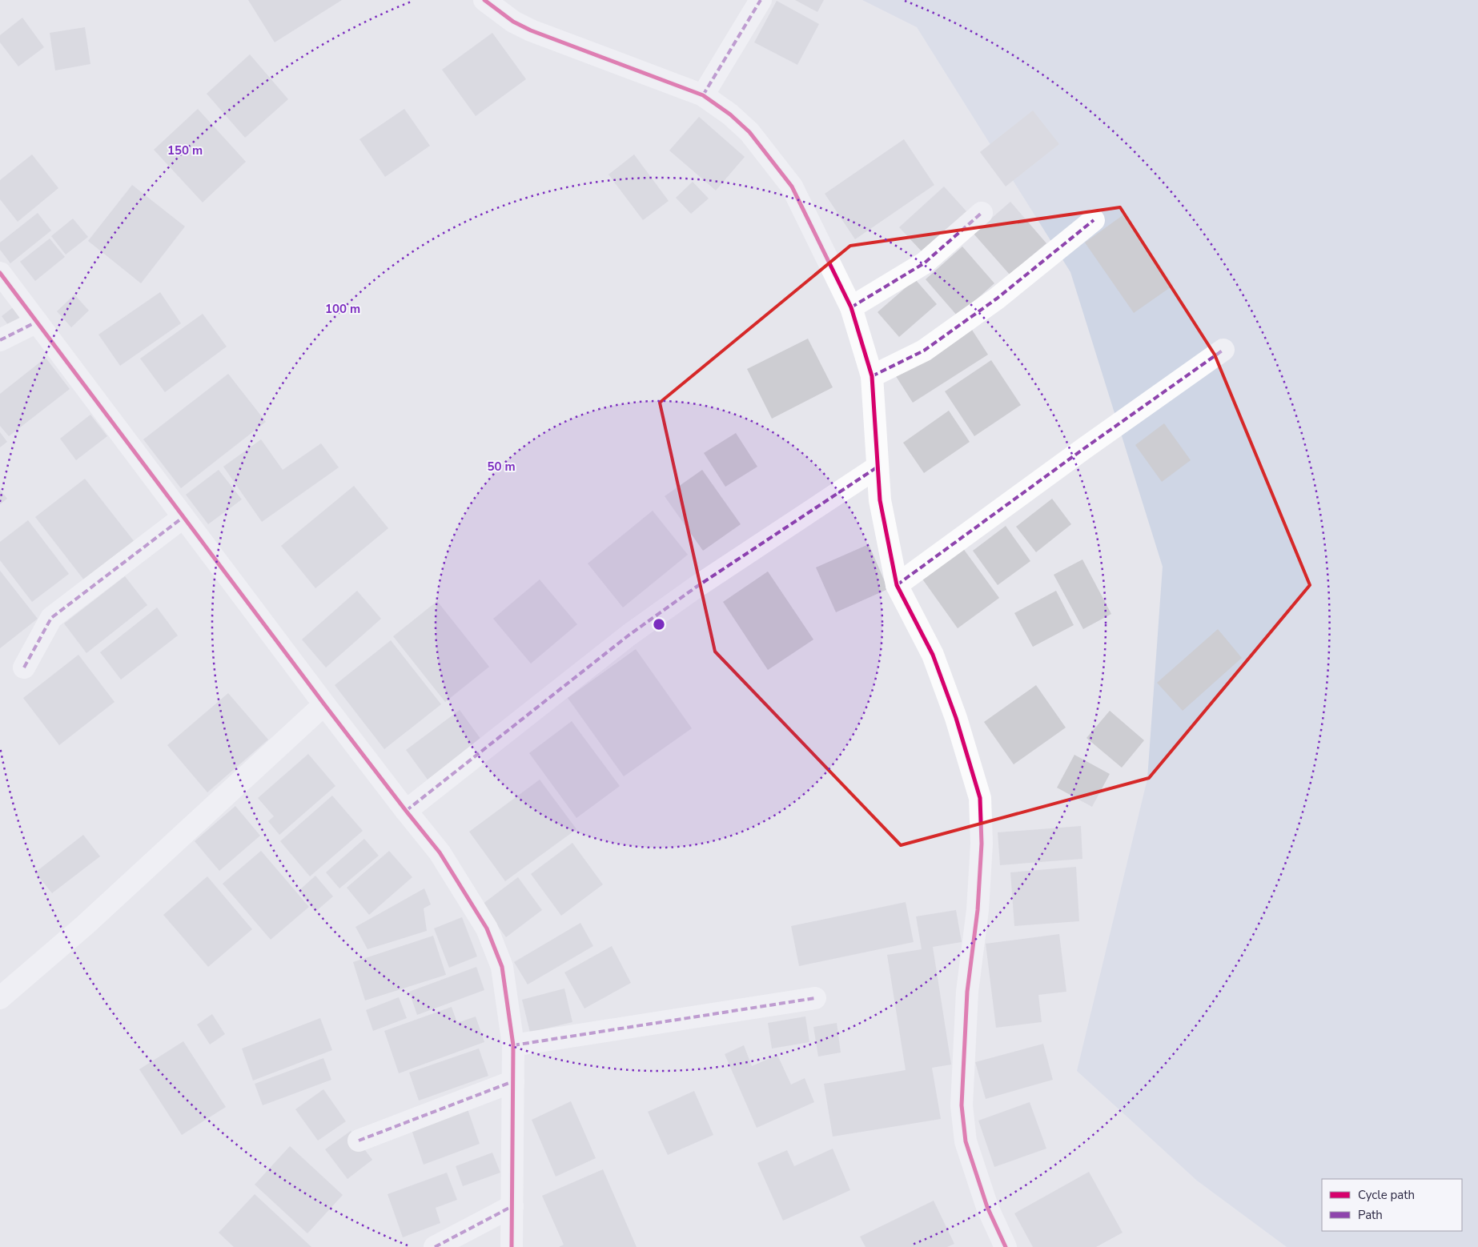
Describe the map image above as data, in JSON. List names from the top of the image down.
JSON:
{
  "legend": ["Cycle path", "Path"],
  "rings": ["150 m", "100 m", "50 m"]
}
